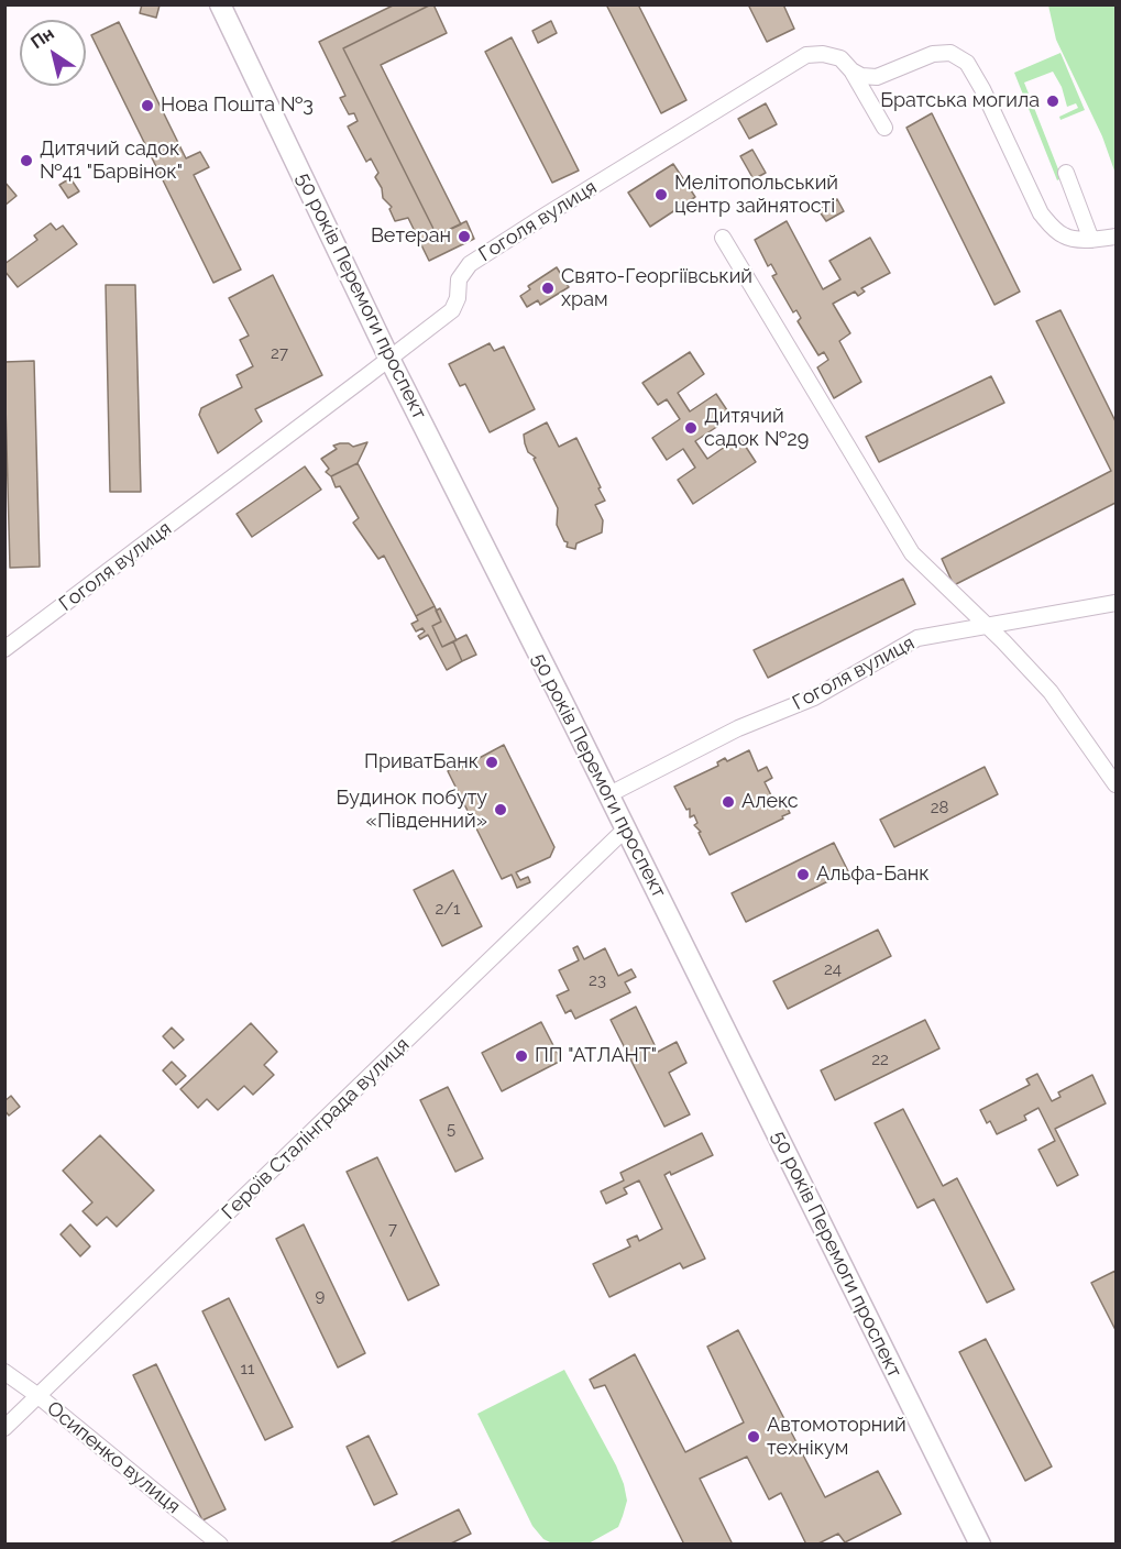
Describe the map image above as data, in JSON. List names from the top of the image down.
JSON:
{
  "streets": {
    "main road": ["50 років Перемоги проспект"],
    "street": ["Гоголя вулиця", "Героїв Сталінграда вулиця", "Осипенко вулиця"]
  },
  "crossings": [
    ["Гоголя вулиця", "50 років Перемоги проспект"],
    ["50 років Перемоги проспект", "Героїв Сталінграда вулиця"],
    ["Героїв Сталінграда вулиця", "Осипенко вулиця"]
  ],
  "places": [
    "Братська могила",
    "Нова Пошта №3",
    "Дитячий садок №41 \"Барвінок\"",
    "Мелітопольський центр зайнятості",
    "Ветеран",
    "Свято-Георгіївський храм",
    "Дитячий садок №29",
    "ПриватБанк",
    "Алекс",
    "Будинок побуту «Південний»",
    "Альфа-Банк",
    "ПП \"АТЛАНТ\"",
    "Автомоторний технікум"
  ],
  "house_numbers": [
    "27",
    "28",
    "2/1",
    "24",
    "23",
    "22",
    "5",
    "7",
    "9",
    "11"
  ],
  "north": "top left"
}
